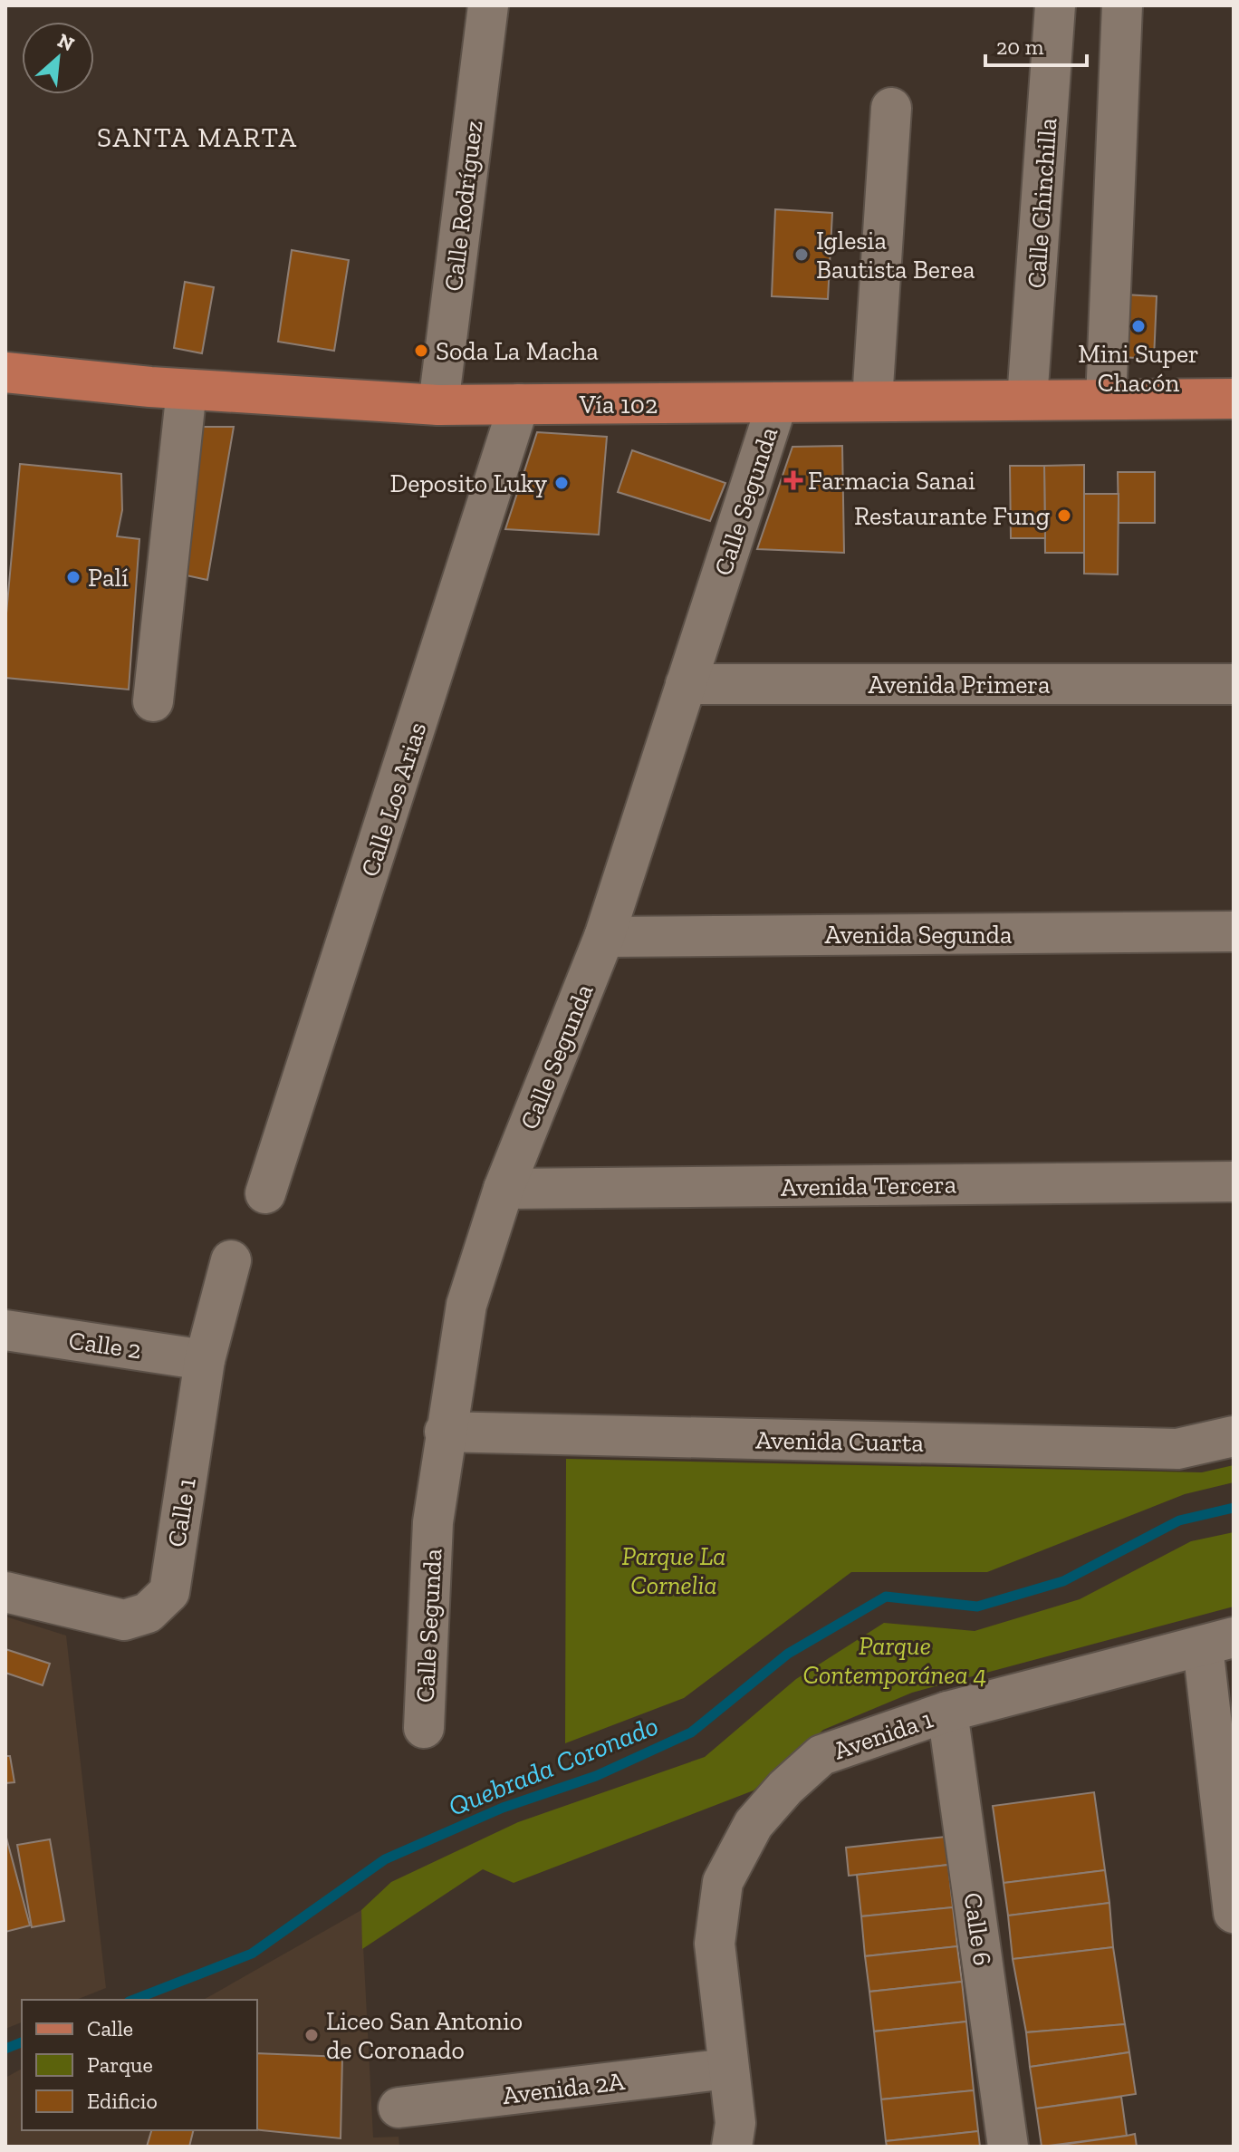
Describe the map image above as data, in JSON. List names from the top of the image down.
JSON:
{
  "streets": {
    "main road": ["Vía 102"],
    "street": [
      "Calle Chinchilla",
      "Calle Rodríguez",
      "Calle Segunda",
      "Avenida Primera",
      "Calle Los Arias",
      "Avenida Segunda",
      "Avenida Tercera",
      "Calle 2",
      "Avenida Cuarta",
      "Calle 1",
      "Avenida 1",
      "Calle 6",
      "Avenida 2A"
    ]
  },
  "crossings": [
    ["Calle Chinchilla", "Vía 102"],
    ["Calle Rodríguez", "Vía 102"],
    ["Vía 102", "Calle Segunda"],
    ["Vía 102", "Calle Los Arias"],
    ["Calle Segunda", "Avenida Primera"],
    ["Calle Segunda", "Avenida Segunda"],
    ["Calle Segunda", "Avenida Tercera"],
    ["Calle Segunda", "Avenida Cuarta"],
    ["Calle 2", "Calle 1"],
    ["Avenida 1", "Calle 6"],
    ["Avenida 1", "Avenida 2A"]
  ],
  "districts": ["SANTA MARTA"],
  "water": ["Quebrada Coronado"],
  "parks": ["Parque La Cornelia", "Parque Contemporánea 4"],
  "places": {
    "other": [
      "Iglesia Bautista Berea",
      "Mini Super Chacón",
      "Soda La Macha",
      "Deposito Luky",
      "Restaurante Fung",
      "Palí",
      "Liceo San Antonio de Coronado"
    ],
    "health": ["Farmacia Sanai"]
  },
  "legend": ["Calle", "Parque", "Edificio"],
  "scale_bar": "20 m",
  "north": "top right"
}
